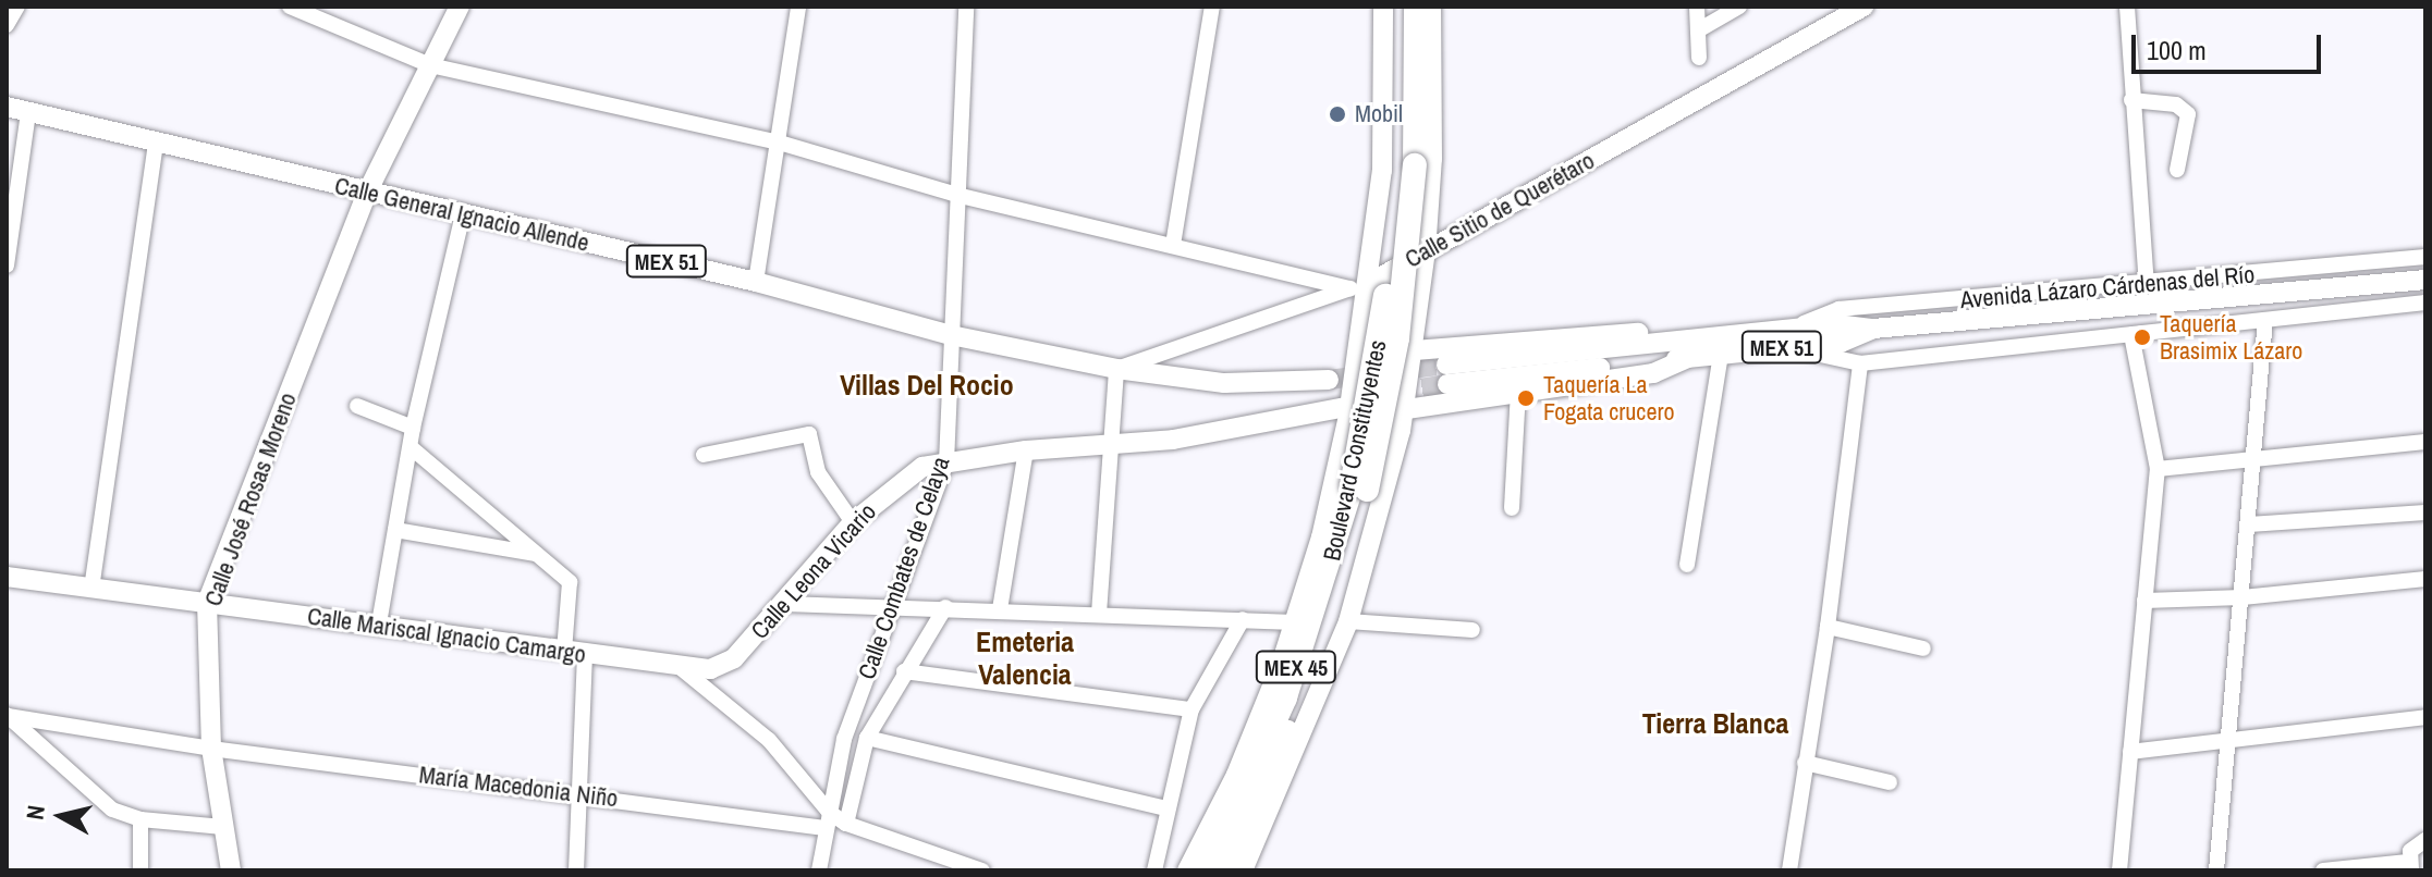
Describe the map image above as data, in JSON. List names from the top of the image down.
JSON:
{
  "streets": {
    "highway": ["Boulevard Constituyentes", "MEX 45"],
    "main road": [
      "Calle Sitio de Querétaro",
      "Calle General Ignacio Allende",
      "MEX 51",
      "Avenida Lázaro Cárdenas del Río",
      "Calle José Rosas Moreno",
      "Calle Leona Vicario",
      "Calle Mariscal Ignacio Camargo"
    ],
    "street": ["Calle Combates de Celaya", "María Macedonia Niño"]
  },
  "crossings": [
    ["Calle Sitio de Querétaro", "Calle General Ignacio Allende"],
    ["Calle General Ignacio Allende", "Calle José Rosas Moreno"],
    ["Calle General Ignacio Allende", "Calle Combates de Celaya"],
    ["Avenida Lázaro Cárdenas del Río", "Calle Leona Vicario"],
    ["Calle José Rosas Moreno", "Calle Mariscal Ignacio Camargo"],
    ["Calle José Rosas Moreno", "María Macedonia Niño"],
    ["Calle Combates de Celaya", "Calle Leona Vicario"],
    ["Calle Combates de Celaya", "María Macedonia Niño"],
    ["Calle Leona Vicario", "Calle Mariscal Ignacio Camargo"]
  ],
  "districts": ["Villas Del Rocio", "Emeteria Valencia", "Tierra Blanca"],
  "places": ["Mobil", "Taquería Brasimix Lázaro", "Taquería La Fogata crucero"],
  "scale_bar": "100 m",
  "north": "left"
}
